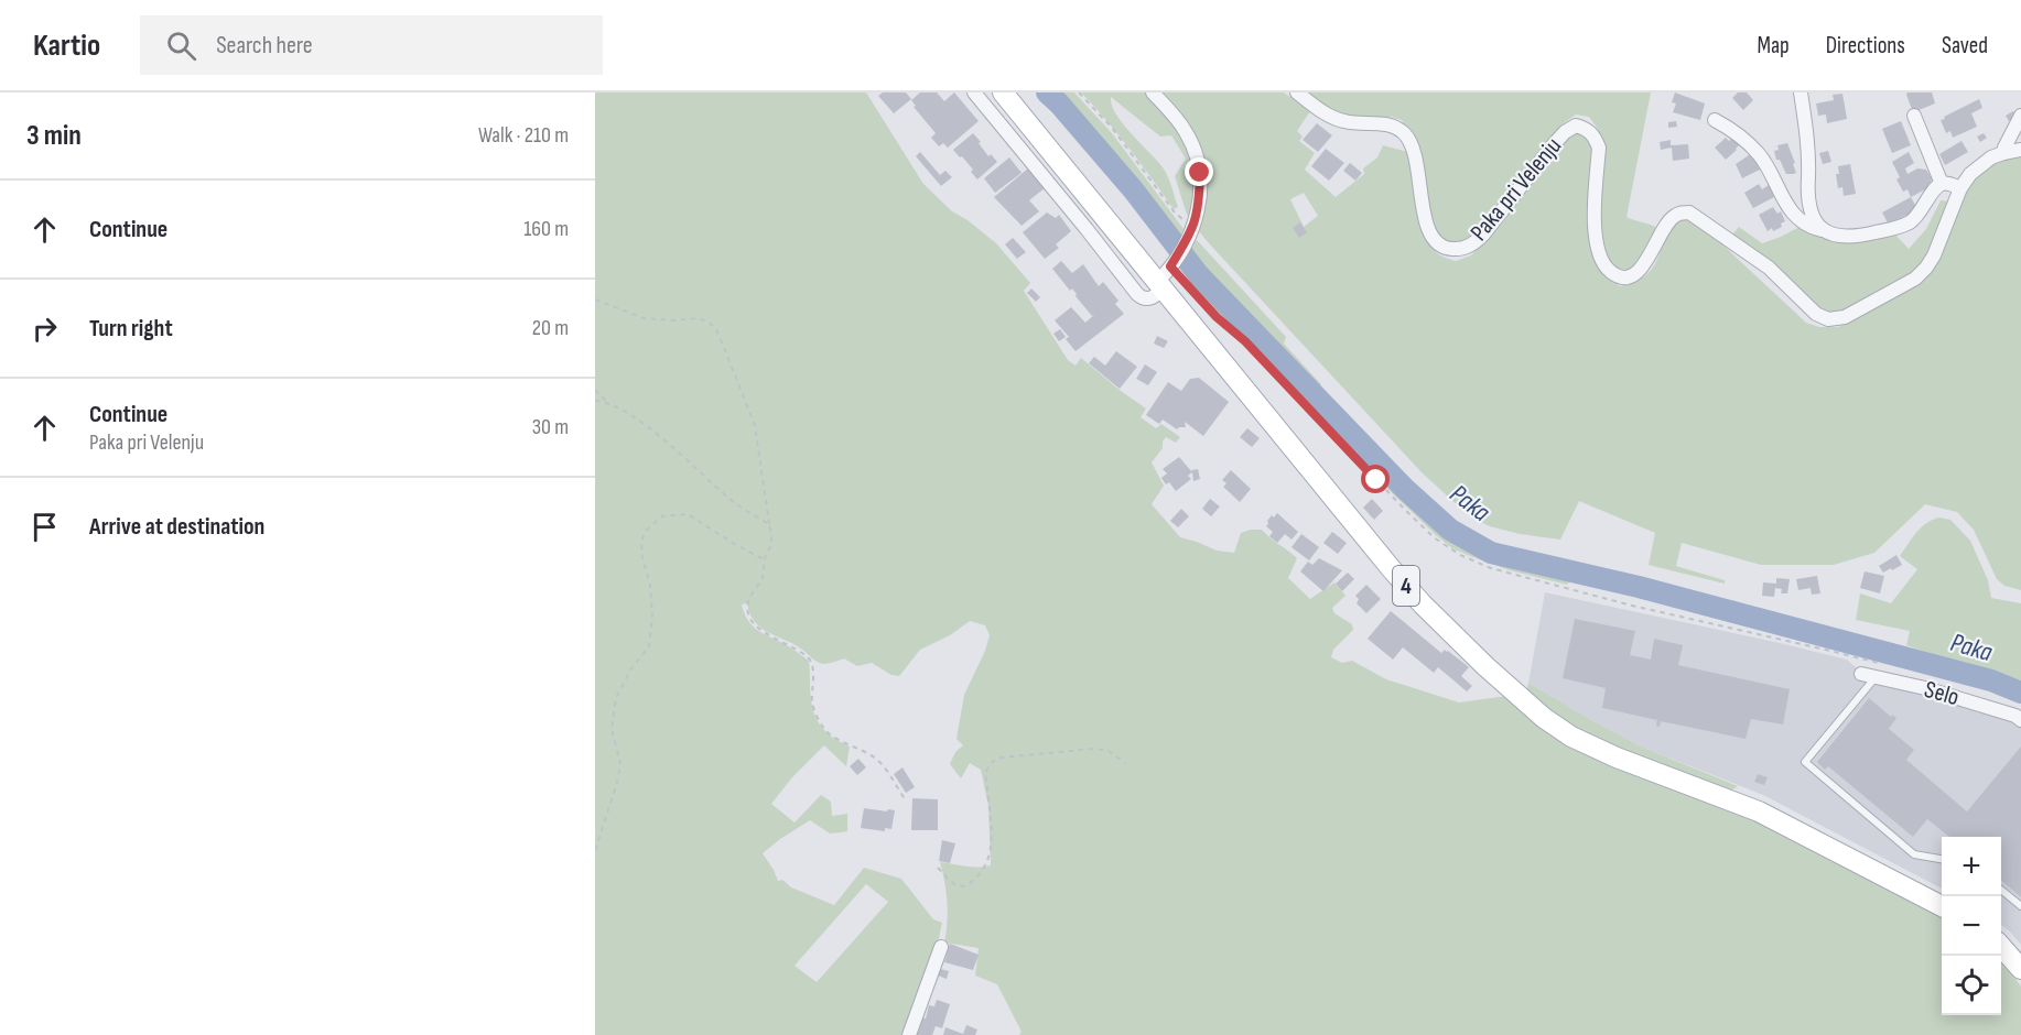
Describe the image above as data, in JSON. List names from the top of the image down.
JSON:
{
  "streets": {
    "main road": ["4"],
    "street": ["Paka pri Velenju", "Selo"]
  },
  "water": ["Paka"],
  "page": {
    "header": "Kartio",
    "search": "Search here",
    "nav": ["Map", "Directions", "Saved"],
    "heading": ["3 min", "Walk · 210 m"],
    "list": [
      ["Continue", "160 m"],
      ["Turn right", "20 m"],
      ["Continue", "Paka pri Velenju", "30 m"],
      "Arrive at destination"
    ],
    "map_buttons": ["+", "−"]
  }
}
